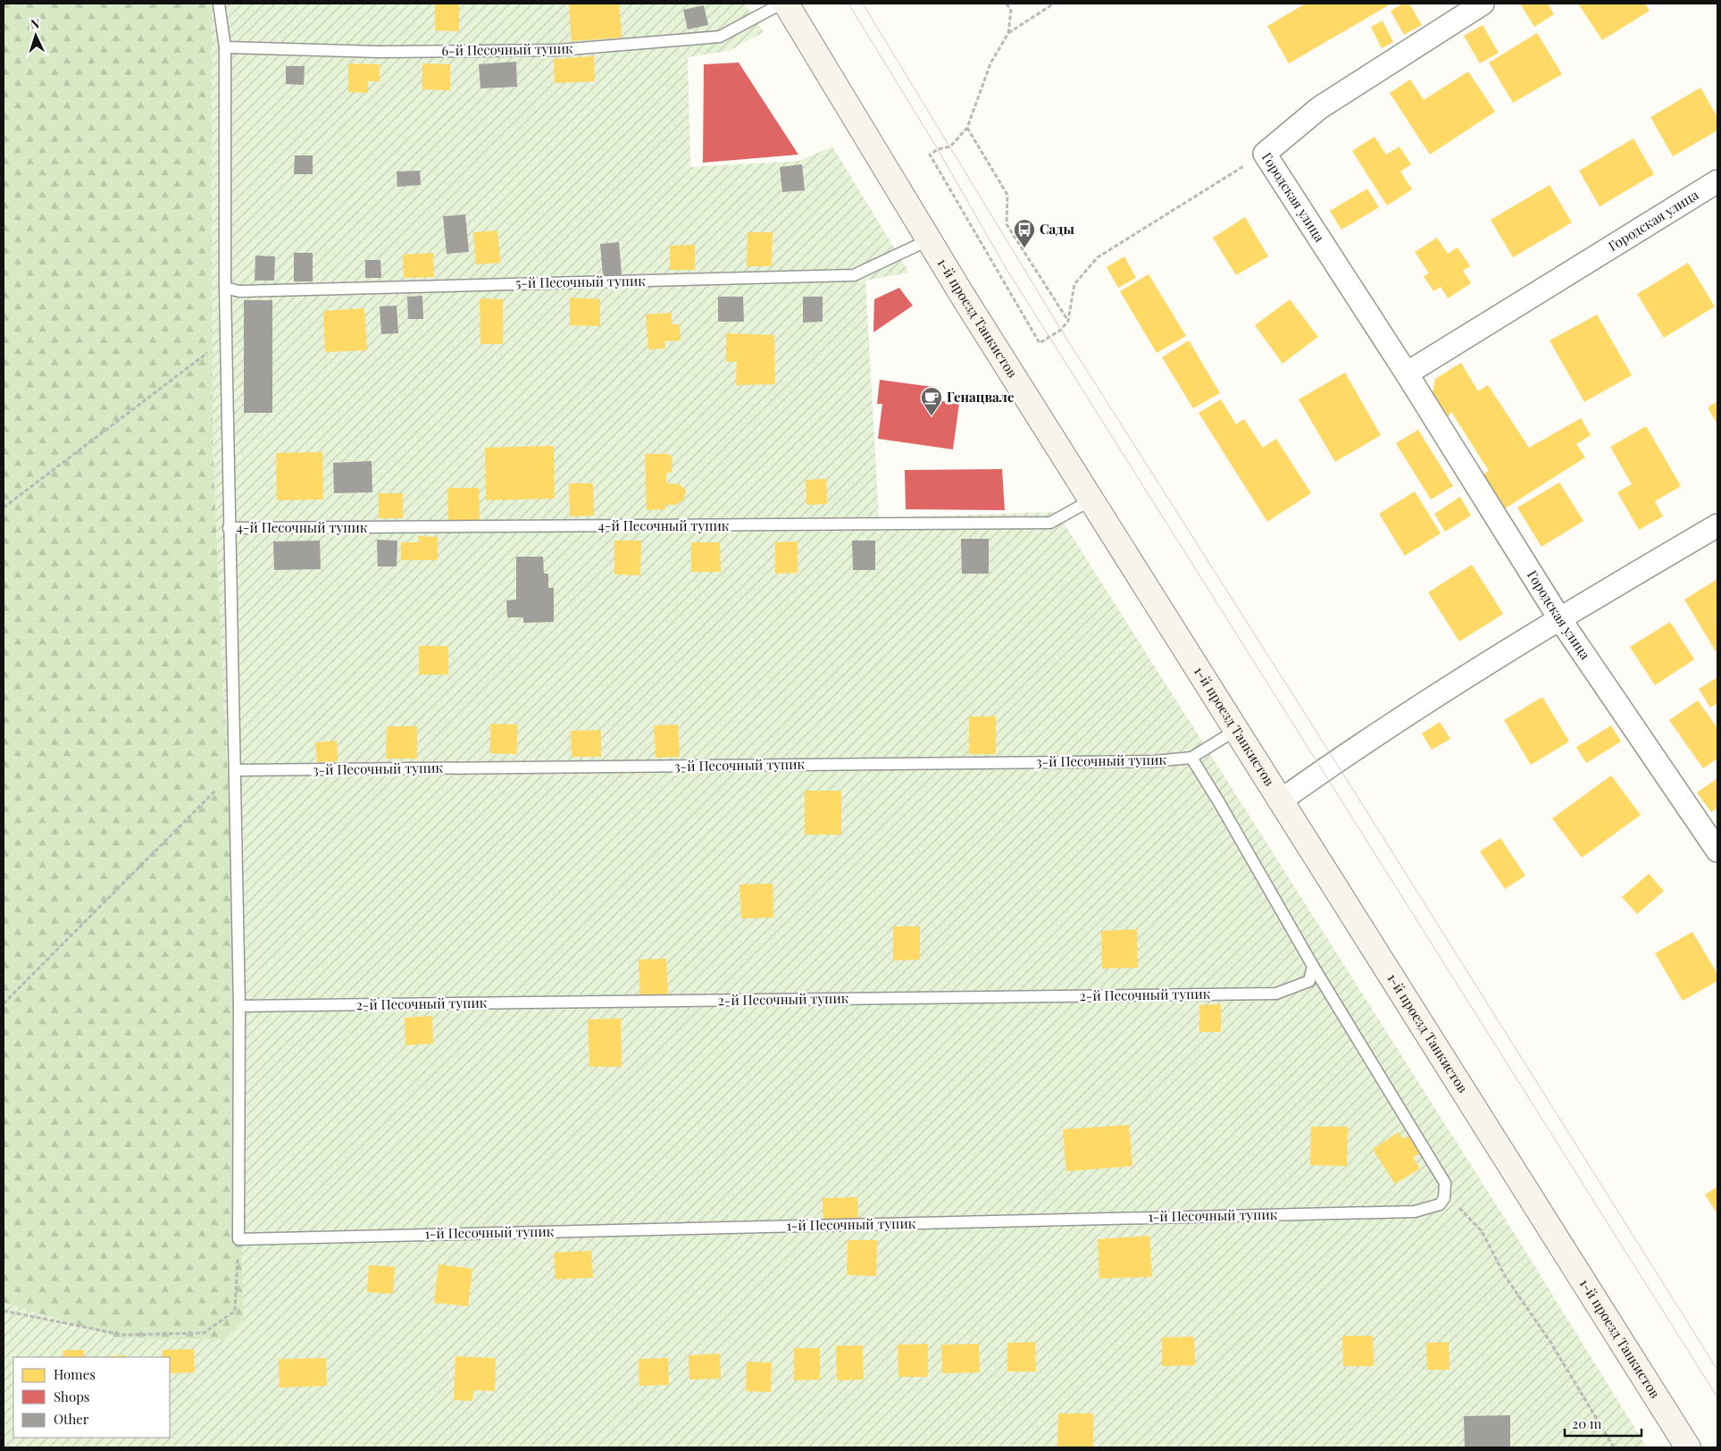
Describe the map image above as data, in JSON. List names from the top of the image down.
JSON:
{
  "streets": {
    "main road": ["1-й проезд Танкистов"],
    "street": ["Городская улица"],
    "lane": [
      "6-й Песочный тупик",
      "5-й Песочный тупик",
      "4-й Песочный тупик",
      "3-й Песочный тупик",
      "2-й Песочный тупик",
      "1-й Песочный тупик"
    ]
  },
  "crossings": [
    ["5-й Песочный тупик", "1-й проезд Танкистов"],
    ["1-й проезд Танкистов", "4-й Песочный тупик"],
    ["1-й проезд Танкистов", "3-й Песочный тупик"]
  ],
  "places": {
    "bus stop": ["Сады"],
    "cafe": ["Генацвале"]
  },
  "legend": ["Homes", "Shops", "Other"],
  "scale_bar": "20 m",
  "north": "top"
}
